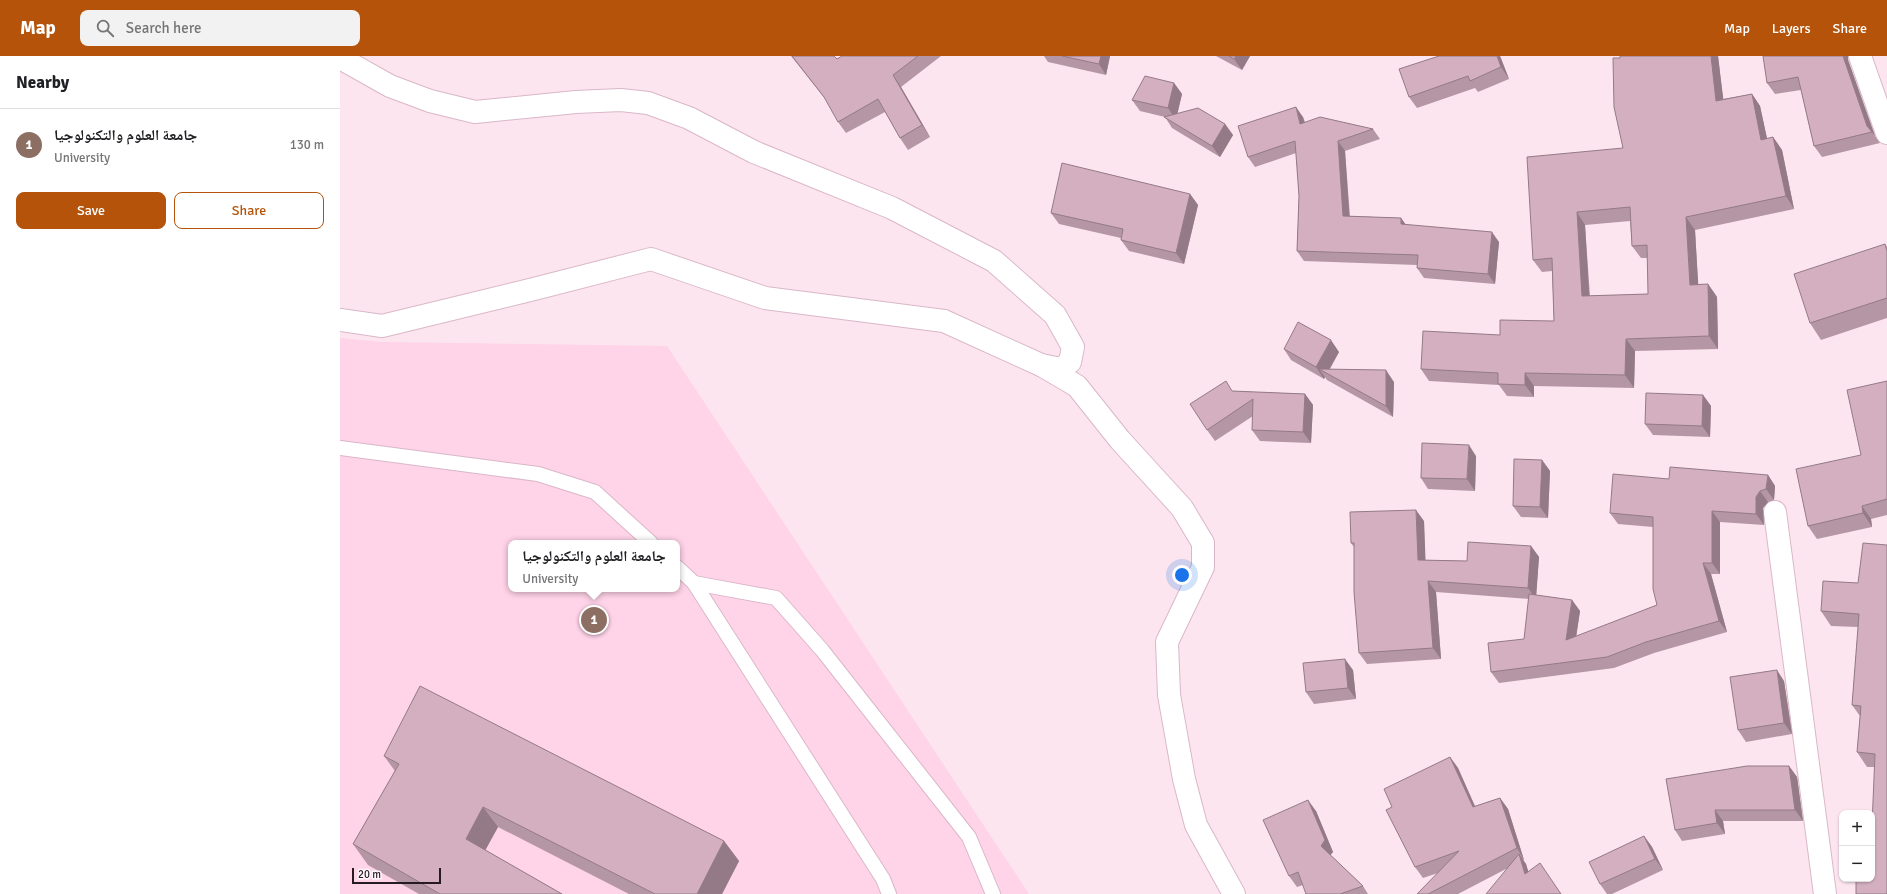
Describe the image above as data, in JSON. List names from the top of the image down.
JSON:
{
  "scale_bar": "20 m",
  "page": {
    "header": "Map",
    "search": "Search here",
    "nav": ["Map", "Layers", "Share"],
    "heading": "Nearby",
    "list": [
      {
        "mark": "1",
        "name": "جامعة العلوم والتكنولوجيا",
        "note": "University",
        "value": "130 m"
      }
    ],
    "buttons": ["Save", "Share"],
    "popup": ["جامعة العلوم والتكنولوجيا", "University"],
    "pins": "1",
    "map_buttons": ["+", "−"],
    "scale": "20 m"
  }
}
